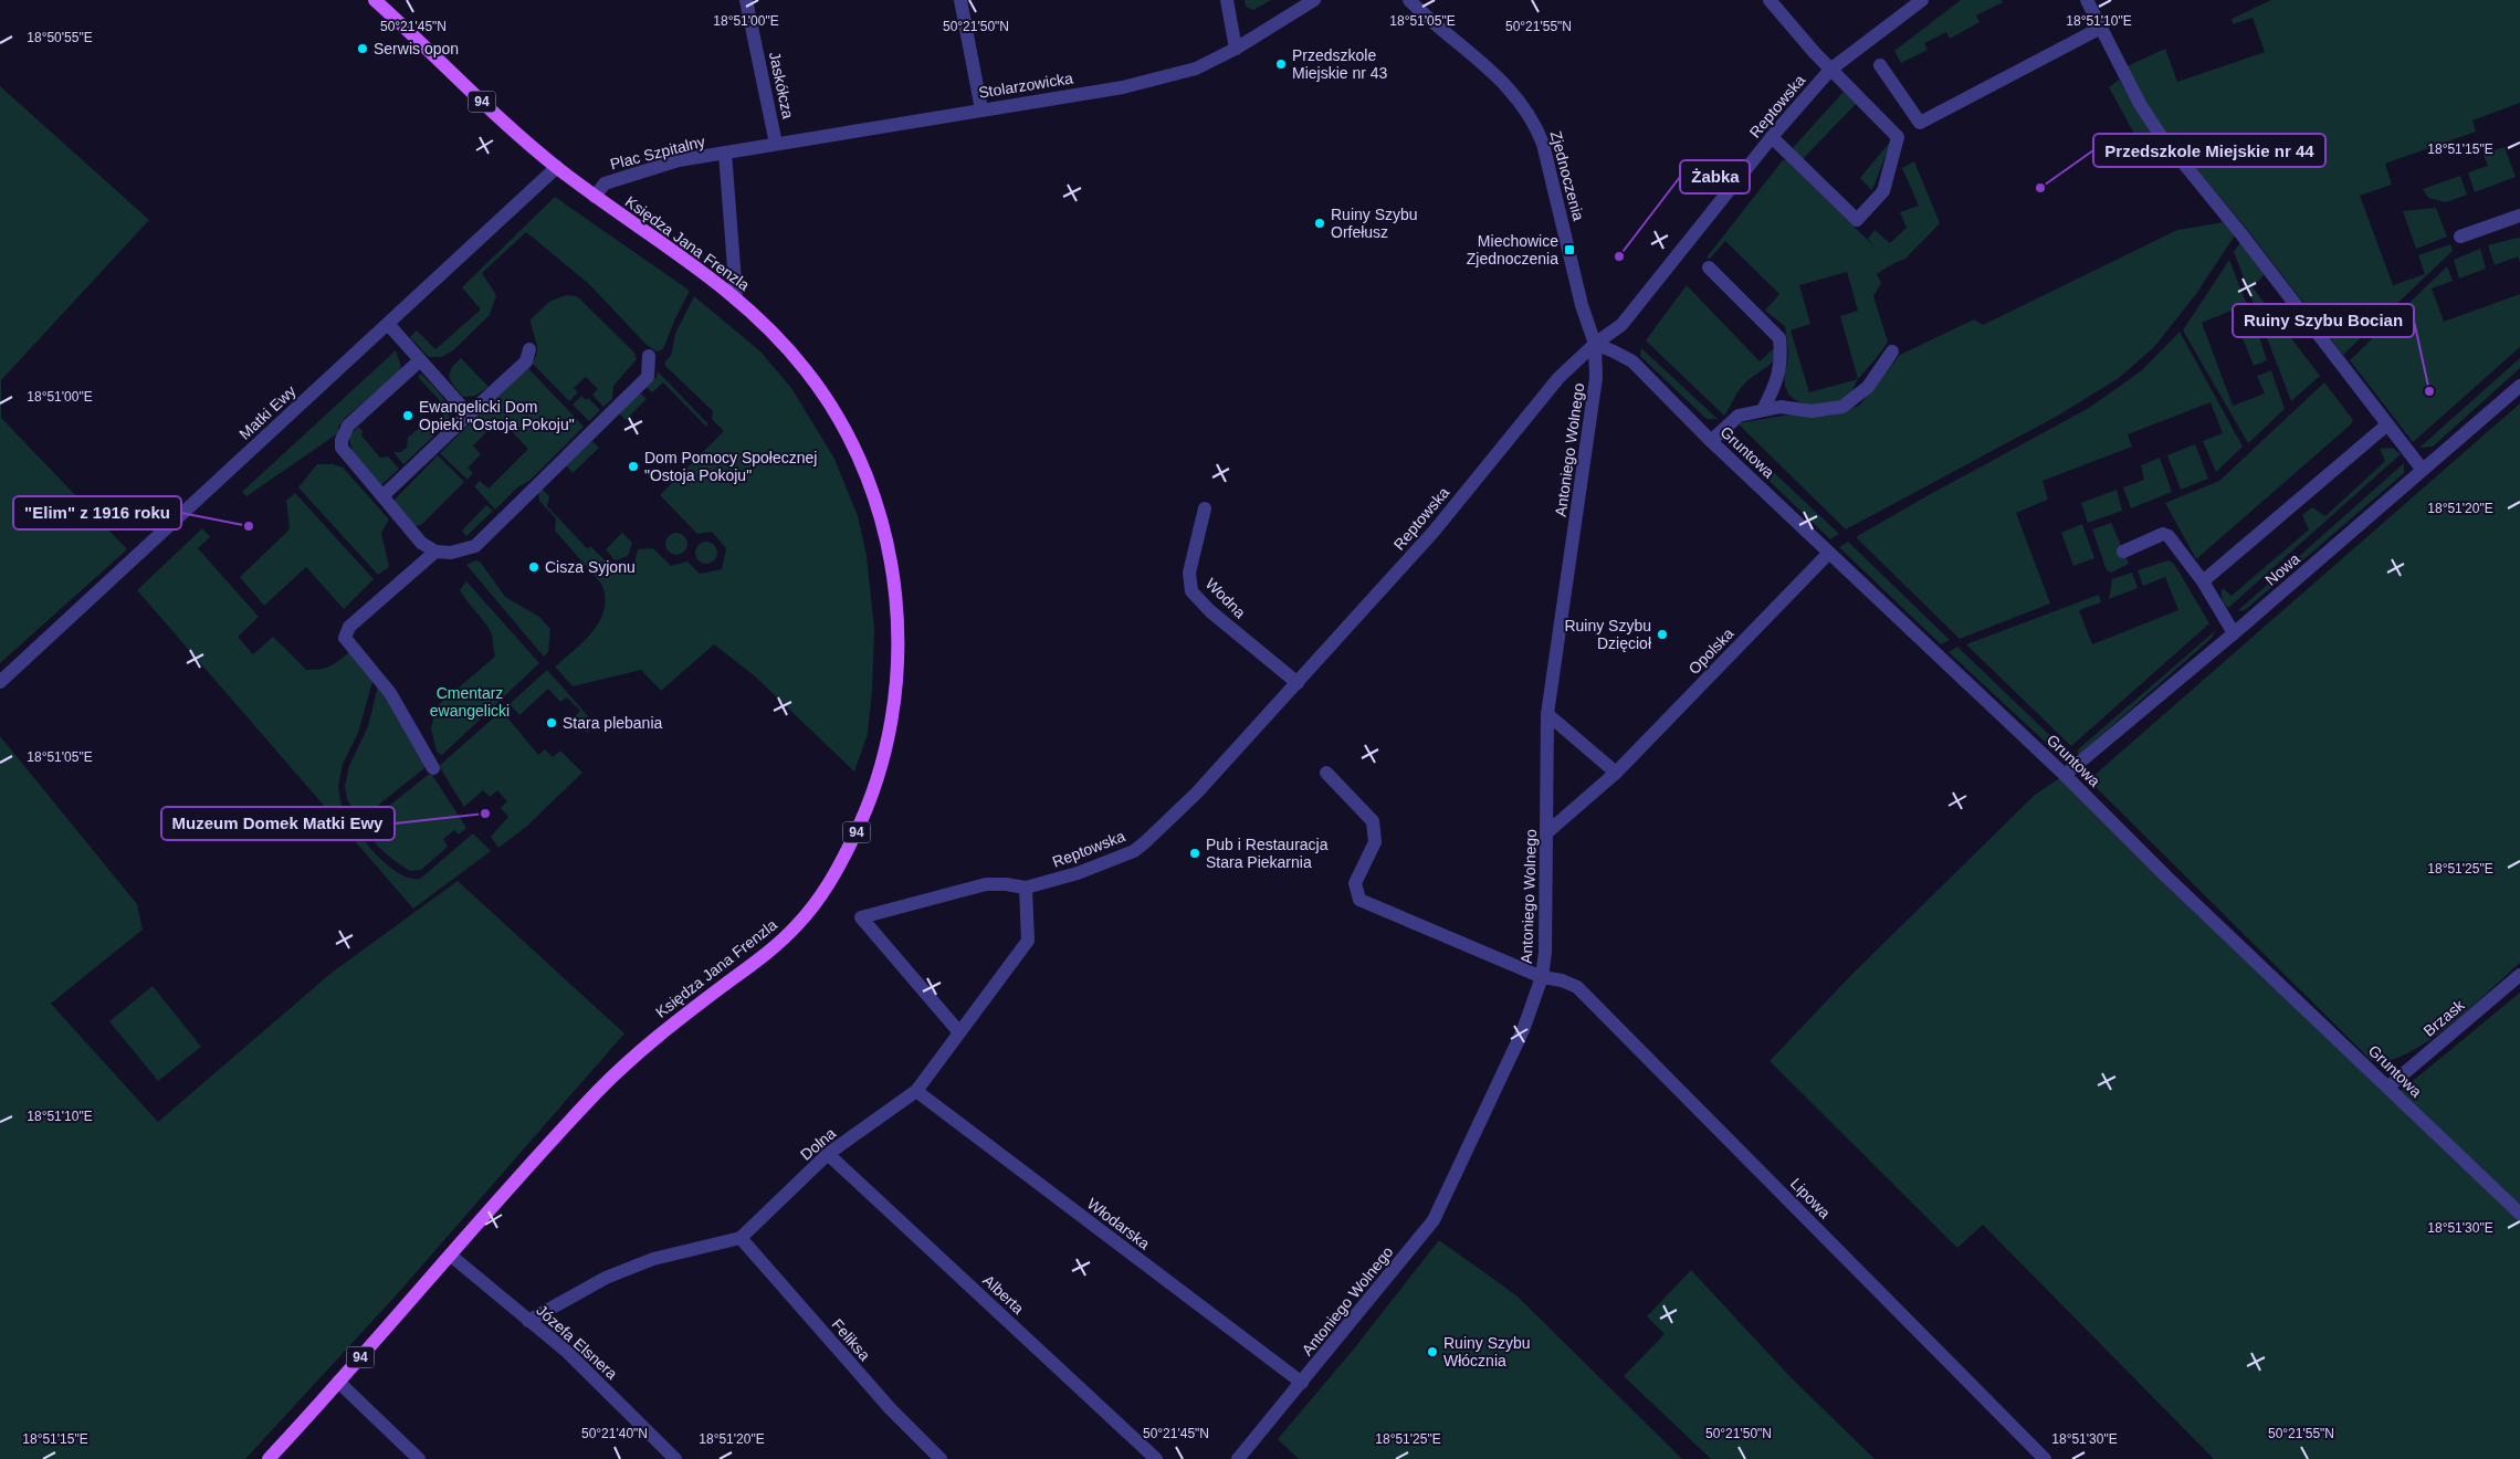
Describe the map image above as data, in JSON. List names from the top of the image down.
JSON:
{
  "streets": {
    "main road": ["94", "Księdza Jana Frenzla"],
    "street": [
      "Jaskółcza",
      "Stolarzowicka",
      "Reptowska",
      "Plac Szpitalny",
      "Zjednoczenia",
      "Matki Ewy",
      "Antoniego Wolnego",
      "Gruntowa",
      "Nowa",
      "Wodna",
      "Opolska",
      "Brzask",
      "Dolna",
      "Lipowa",
      "Włodarska",
      "Alberta",
      "Feliksa",
      "Józefa Elsnera"
    ]
  },
  "crossings": [
    ["Jaskółcza", "Stolarzowicka"],
    ["Stolarzowicka", "Plac Szpitalny"],
    ["Reptowska", "Zjednoczenia"],
    ["Reptowska", "Antoniego Wolnego"],
    ["Reptowska", "Gruntowa"],
    ["Reptowska", "Wodna"],
    ["Reptowska", "Dolna"],
    ["Plac Szpitalny", "Księdza Jana Frenzla"],
    ["Zjednoczenia", "Antoniego Wolnego"],
    ["Zjednoczenia", "Gruntowa"],
    ["Księdza Jana Frenzla", "Matki Ewy"],
    ["Księdza Jana Frenzla", "Józefa Elsnera"],
    ["Antoniego Wolnego", "Gruntowa"],
    ["Antoniego Wolnego", "Opolska"],
    ["Antoniego Wolnego", "Lipowa"],
    ["Antoniego Wolnego", "Włodarska"],
    ["Gruntowa", "Nowa"],
    ["Gruntowa", "Opolska"],
    ["Gruntowa", "Brzask"],
    ["Dolna", "Włodarska"],
    ["Dolna", "Alberta"],
    ["Dolna", "Feliksa"]
  ],
  "parks": ["Cmentarz ewangelicki"],
  "places": {
    "other": [
      "Serwis opon",
      "Przedszkole Miejskie nr 43",
      "Przedszkole Miejskie nr 44",
      "Ruiny Szybu Orfełusz",
      "Żabka",
      "Ruiny Szybu Bocian",
      "Ewangelicki Dom Opieki \"Ostoja Pokoju\"",
      "Dom Pomocy Społecznej \"Ostoja Pokoju\"",
      "\"Elim\" z 1916 roku",
      "Cisza Syjonu",
      "Ruiny Szybu Dzięcioł",
      "Stara plebania",
      "Muzeum Domek Matki Ewy",
      "Pub i Restauracja Stara Piekarnia",
      "Ruiny Szybu Włócznia"
    ],
    "transit": ["Miechowice Zjednoczenia"]
  },
  "coordinates": [
    "18°51'00\"E",
    "18°51'05\"E",
    "18°51'10\"E",
    "50°21'45\"N",
    "50°21'50\"N",
    "50°21'55\"N",
    "18°50'55\"E",
    "18°51'15\"E",
    "18°51'20\"E",
    "18°51'25\"E",
    "18°51'30\"E",
    "50°21'40\"N"
  ]
}
